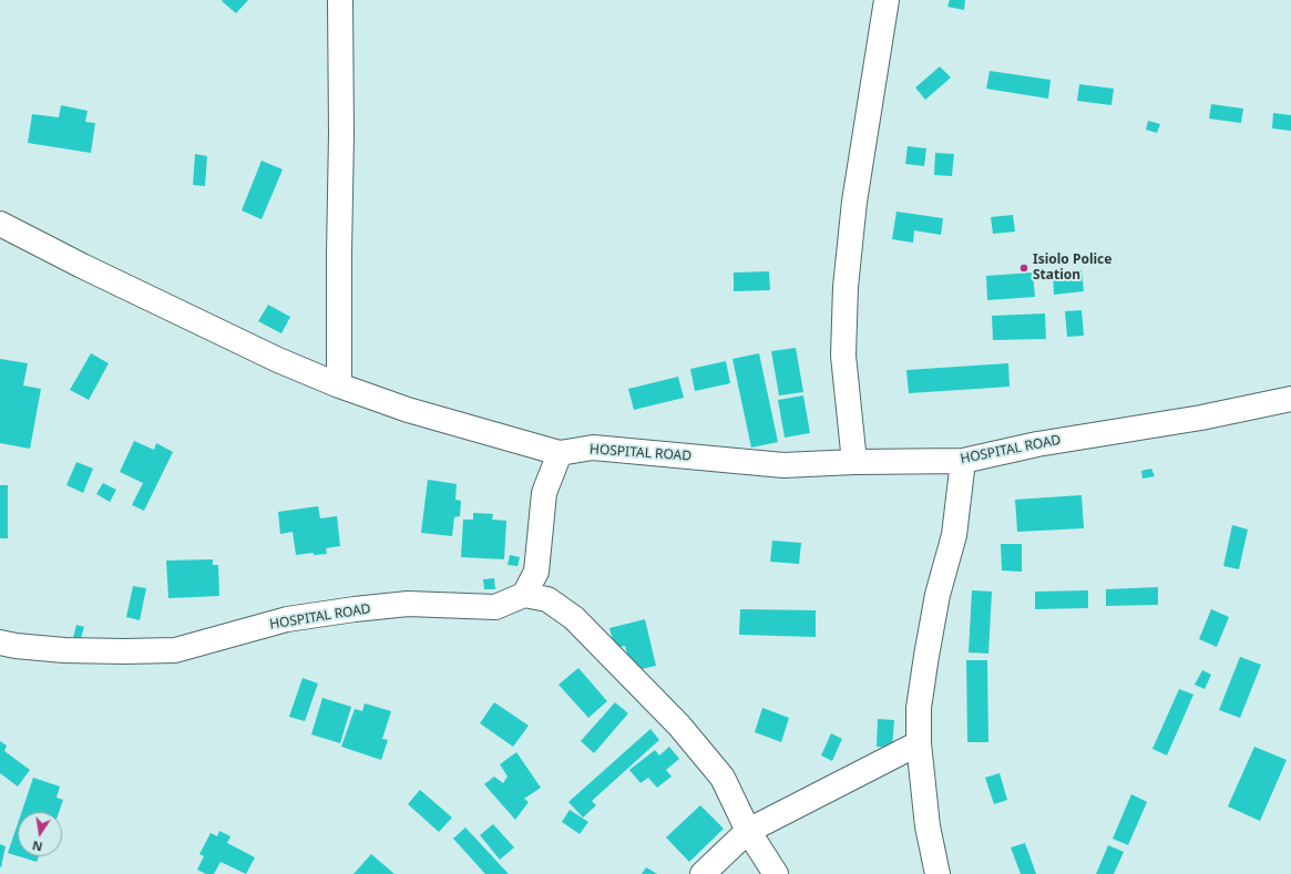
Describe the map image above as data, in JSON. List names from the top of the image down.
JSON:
{
  "streets": {
    "street": ["HOSPITAL ROAD"]
  },
  "places": ["Isiolo Police Station"],
  "north": "bottom"
}
